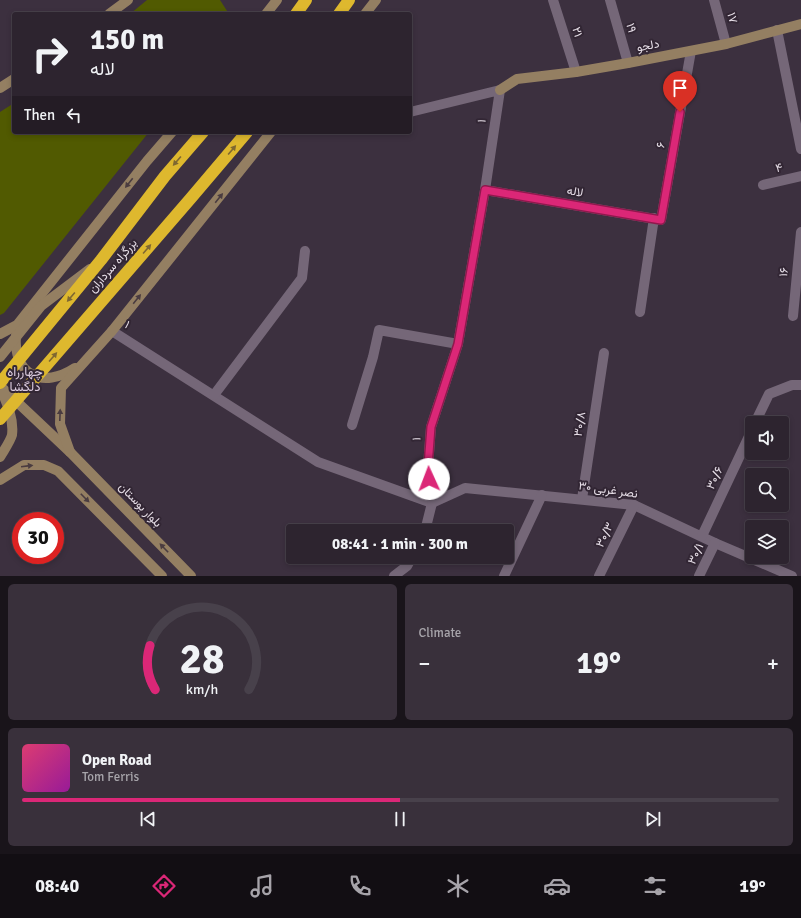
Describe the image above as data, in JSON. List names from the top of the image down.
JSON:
{
  "streets": {
    "highway": ["بزرگراه سرداران"],
    "main road": ["دلجو", "بلوار بوستان"],
    "street": [
      "۱۷",
      "۱۹",
      "۲۱",
      "۱",
      "۶",
      "۴",
      "لاله",
      "۱۶",
      "۳۰/۸",
      "۳۰/۶",
      "نصر غربی ۳۰",
      "۳۰/۳",
      "۳۰/۱"
    ]
  },
  "crossings": [
    ["۱۷", "دلجو"],
    ["۱۹", "دلجو"],
    ["۲۱", "دلجو"],
    ["دلجو", "۱"],
    ["دلجو", "۶"],
    ["۱", "لاله"],
    ["۱", "نصر غربی ۳۰"],
    ["۶", "لاله"],
    ["۳۰/۸", "نصر غربی ۳۰"],
    ["۳۰/۶", "نصر غربی ۳۰"],
    ["نصر غربی ۳۰", "۳۰/۳"],
    ["نصر غربی ۳۰", "۳۰/۱"]
  ],
  "one_way": ["بلوار بوستان"],
  "districts": ["چهارراه دلگشا"],
  "page": {
    "turn": ["150 m", "لاله"],
    "then": "Then",
    "limit": "30",
    "trip": "08:41 · 1 min · 300 m",
    "tile": "Climate",
    "heat": ["−", "19°", "+"],
    "song": ["Open Road", "Tom Ferris"],
    "tabs": ["08:40", "19°"],
    "gauge": ["28", "km/h"]
  }
}
